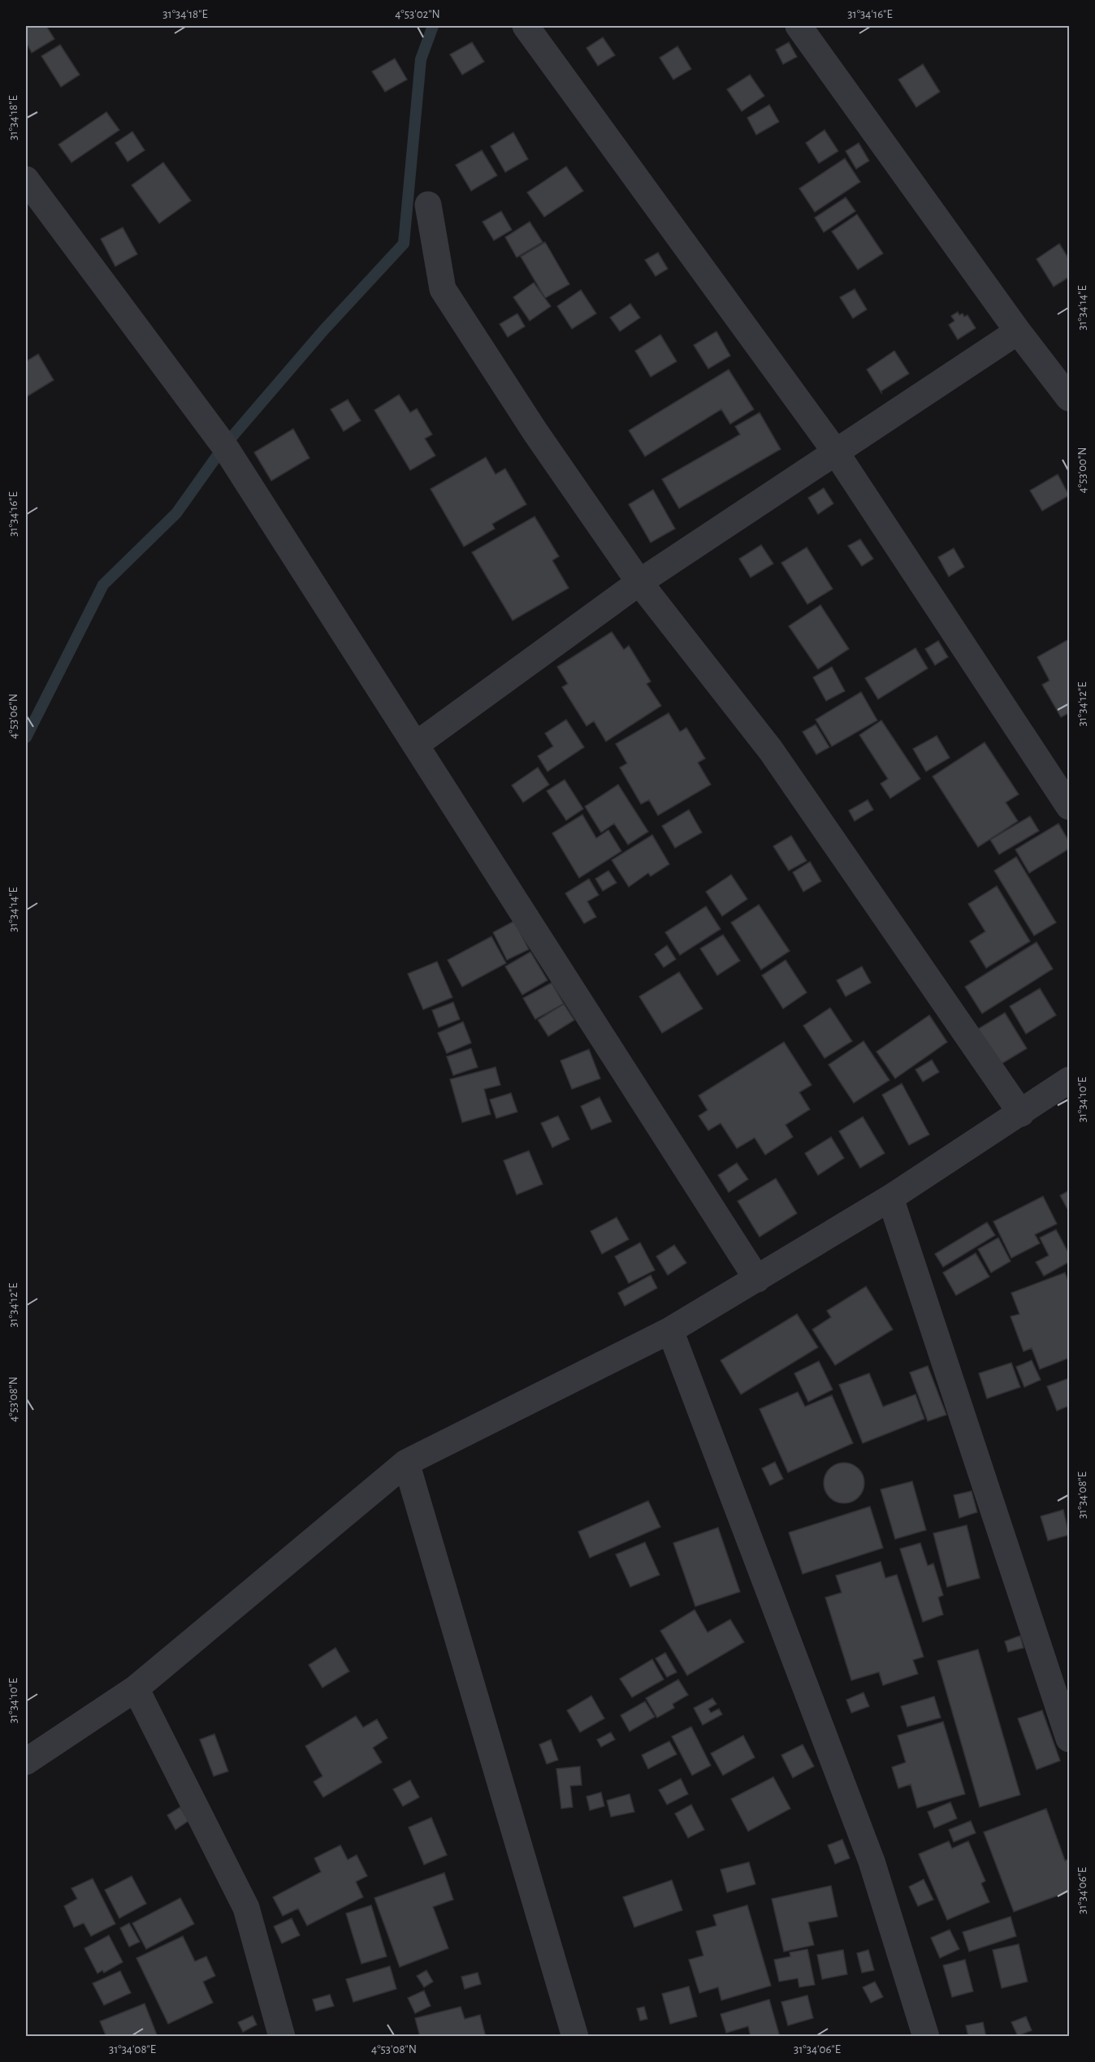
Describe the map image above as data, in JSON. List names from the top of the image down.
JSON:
{
  "coordinates": [
    "31°34'18\"E",
    "4°53'02\"N",
    "31°34'16\"E",
    "31°34'14\"E",
    "4°53'00\"N",
    "31°34'12\"E",
    "4°53'06\"N",
    "31°34'10\"E",
    "4°53'08\"N",
    "31°34'08\"E",
    "31°34'06\"E"
  ]
}
